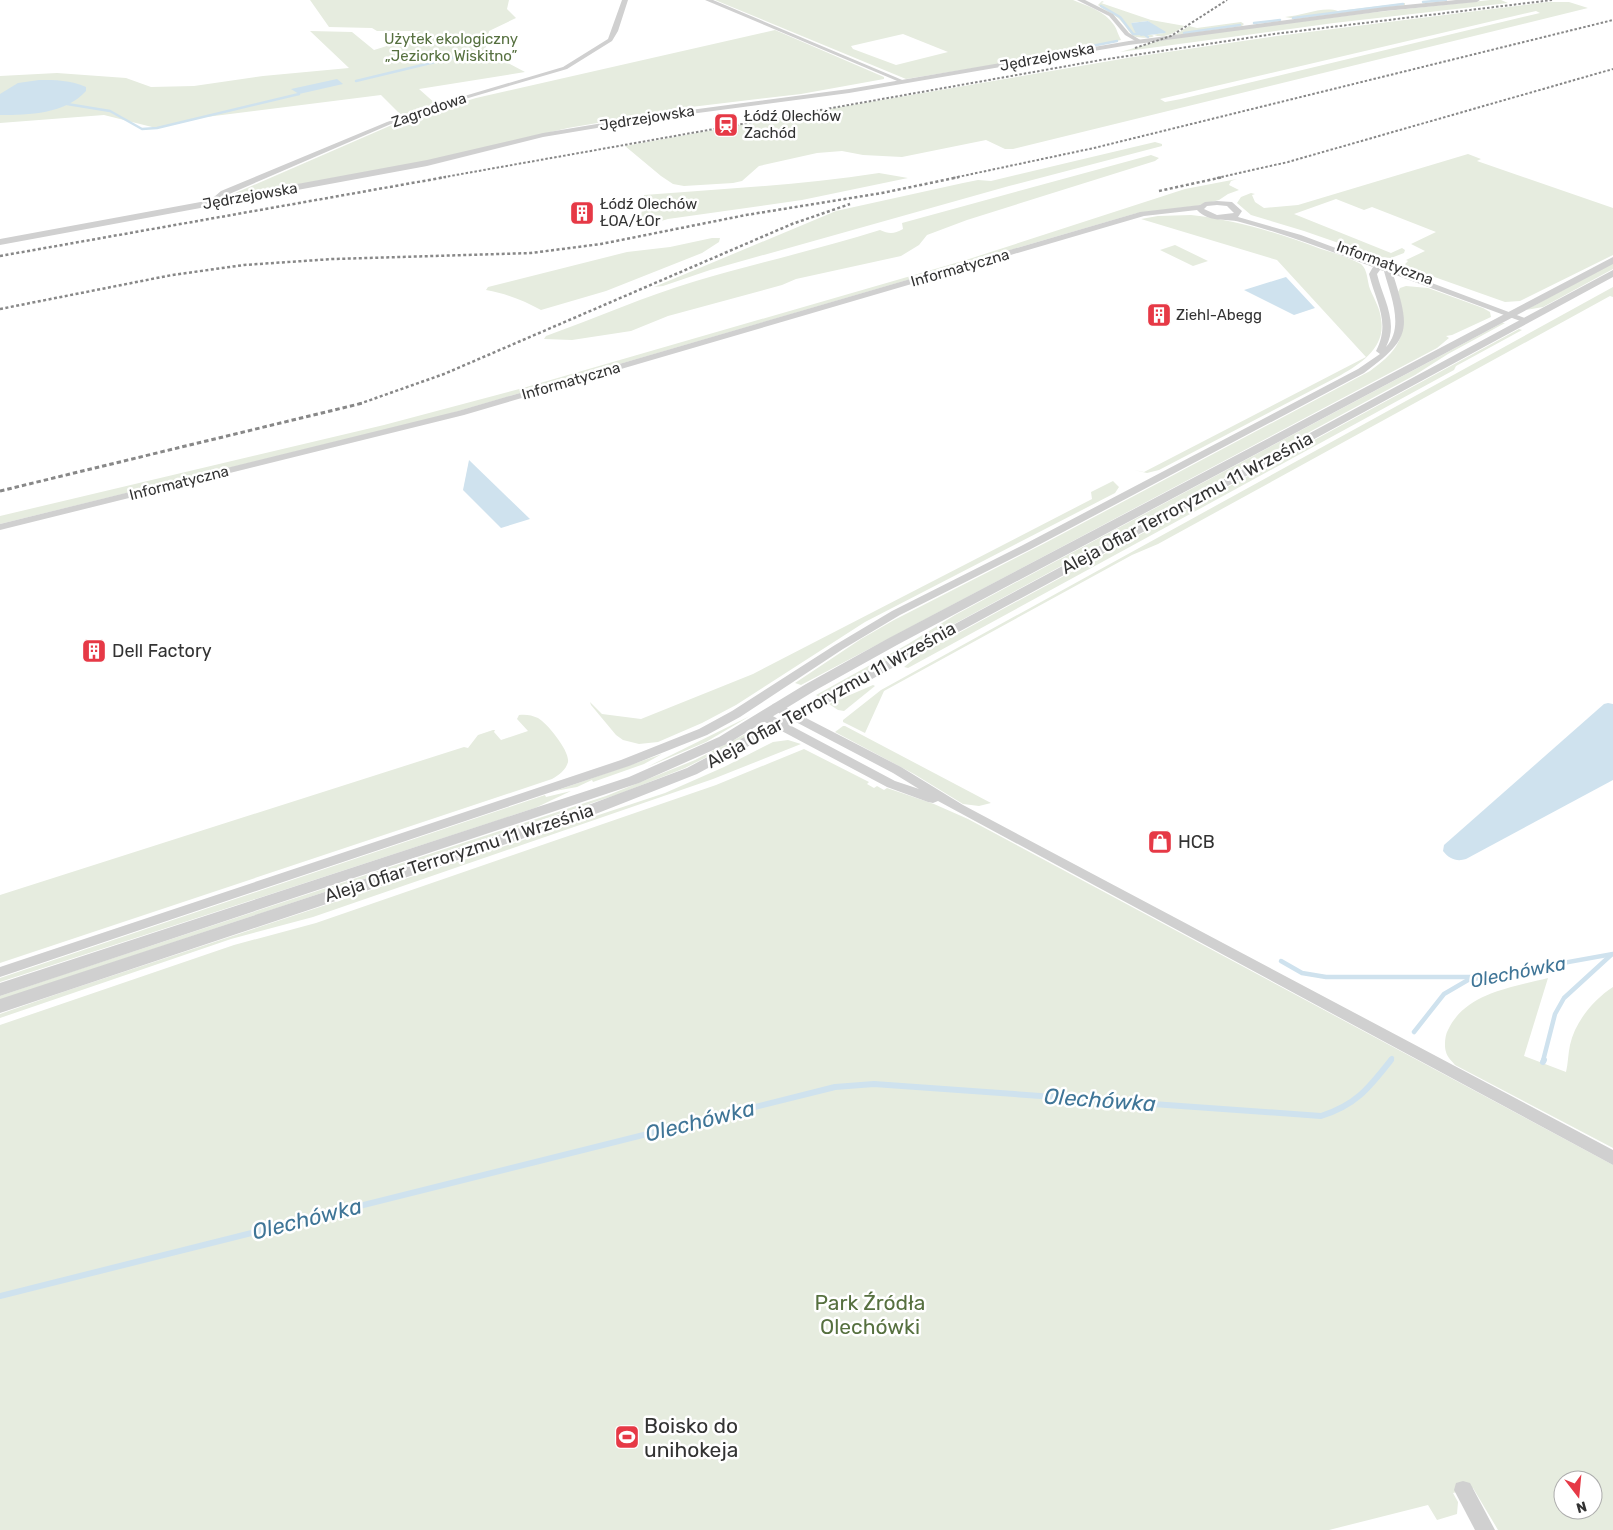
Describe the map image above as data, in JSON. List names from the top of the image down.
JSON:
{
  "streets": {
    "street": [
      "Jędrzejowska",
      "Zagrodowa",
      "Informatyczna",
      "Aleja Ofiar Terroryzmu 11 Września"
    ]
  },
  "crossings": [
    ["Jędrzejowska", "Zagrodowa"],
    ["Informatyczna", "Aleja Ofiar Terroryzmu 11 Września"]
  ],
  "water": ["Olechówka"],
  "parks": ["Użytek ekologiczny „Jeziorko Wiskitno”", "Park Źródła Olechówki"],
  "places": {
    "station": ["Łódź Olechów Zachód"],
    "building": ["Łódź Olechów ŁOA/ŁOr", "Ziehl-Abegg", "Dell Factory"],
    "shop": ["HCB"],
    "sports": ["Boisko do unihokeja"]
  },
  "north": "bottom"
}
